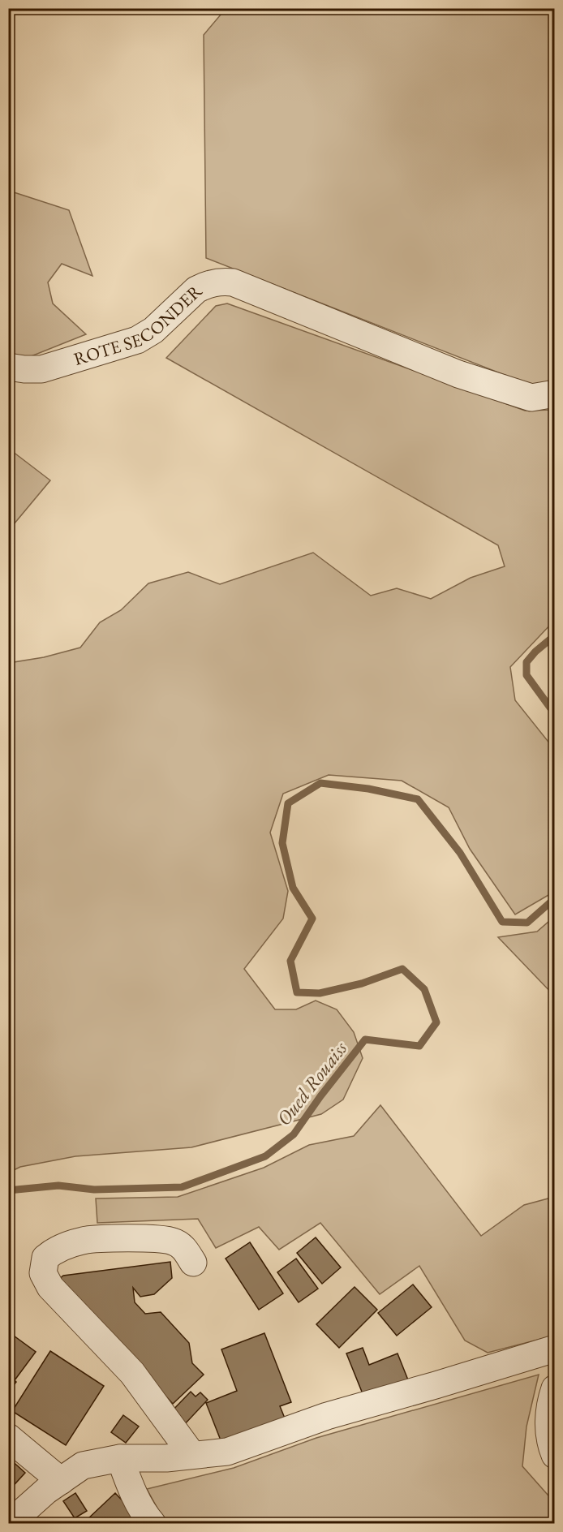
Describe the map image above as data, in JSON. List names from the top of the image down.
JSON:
{
  "streets": {
    "street": ["ROTE SECONDER"]
  },
  "water": ["Oued Rouaiss"]
}
